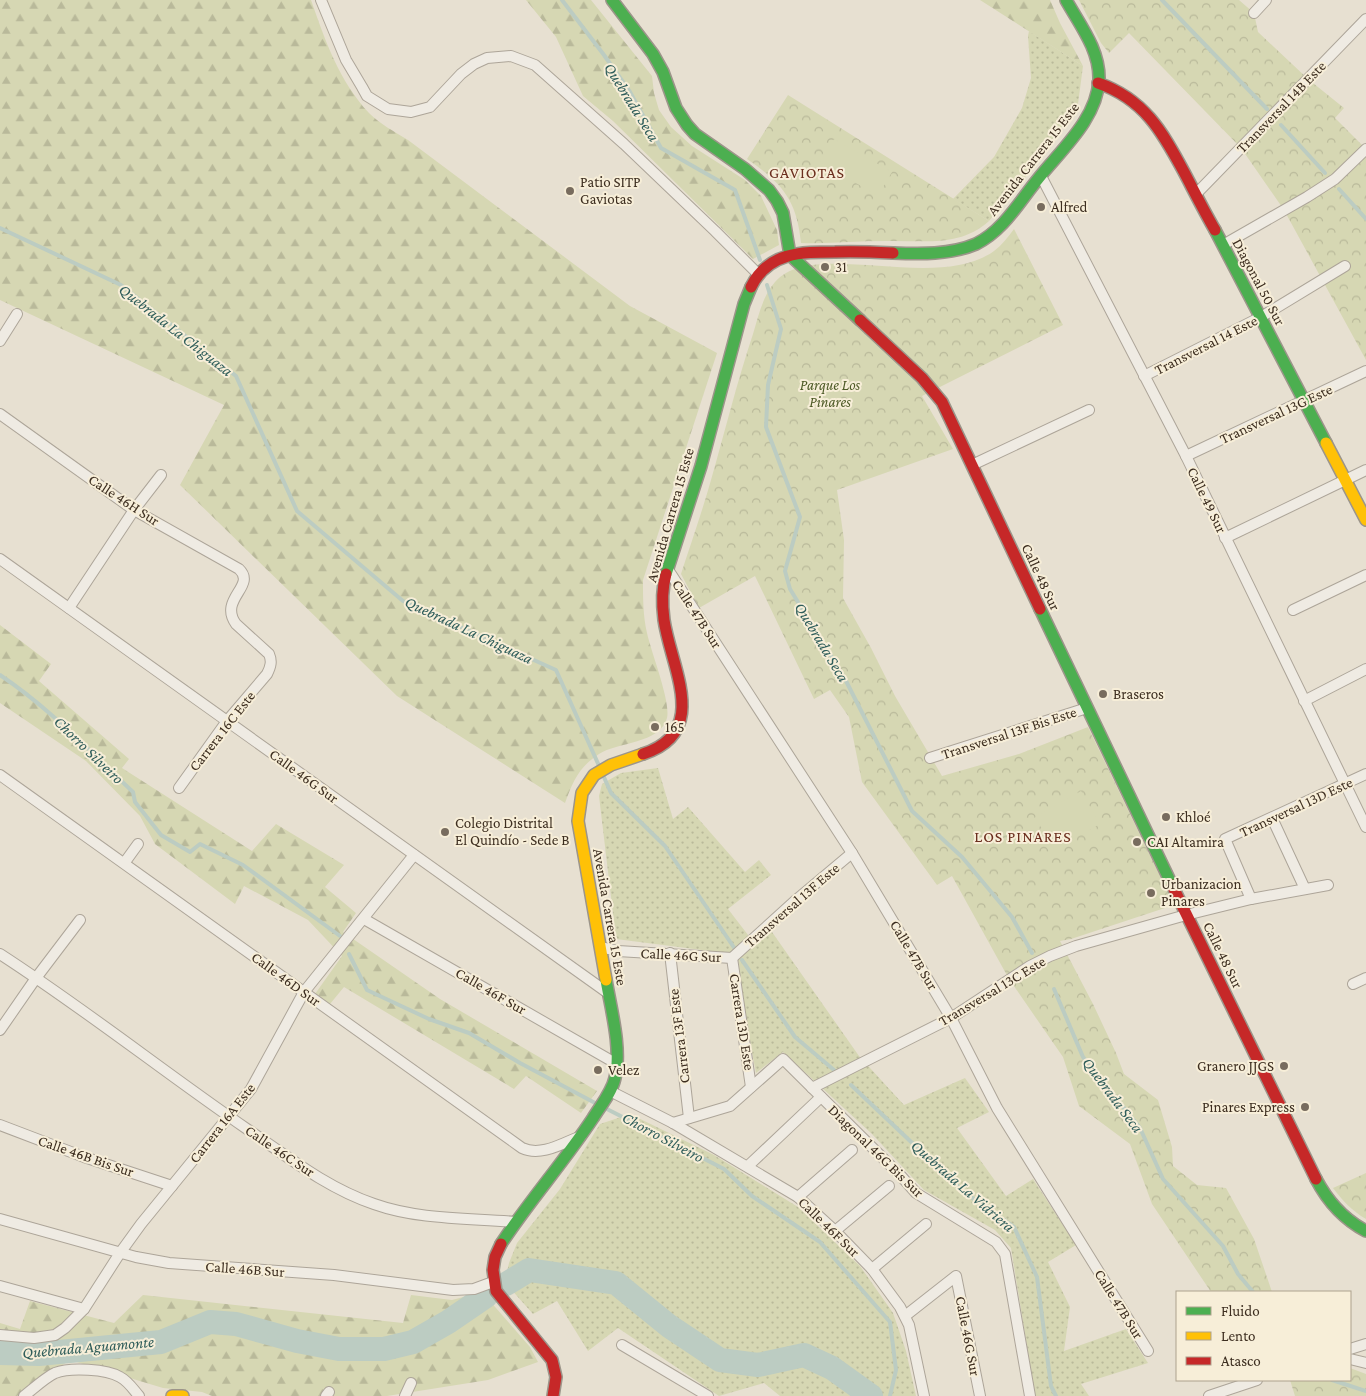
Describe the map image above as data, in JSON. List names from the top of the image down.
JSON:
{
  "streets": {
    "street": [
      "Transversal 14B Este",
      "Avenida Carrera 15 Este",
      "Diagonal 50 Sur",
      "Transversal 14 Este",
      "Transversal 13G Este",
      "Calle 46H Sur",
      "Calle 49 Sur",
      "Calle 48 Sur",
      "Calle 47B Sur",
      "Carrera 16C Este",
      "Transversal 13F Bis Este",
      "Calle 46G Sur",
      "Transversal 13D Este",
      "Transversal 13F Este",
      "Calle 46D Sur",
      "Calle 46F Sur",
      "Transversal 13C Este",
      "Carrera 13D Este",
      "Carrera 13F Este",
      "Carrera 16A Este",
      "Calle 46C Sur",
      "Diagonal 46G Bis Sur",
      "Calle 46B Bis Sur",
      "Calle 46B Sur"
    ]
  },
  "crossings": [
    ["Transversal 14B Este", "Diagonal 50 Sur"],
    ["Avenida Carrera 15 Este", "Diagonal 50 Sur"],
    ["Avenida Carrera 15 Este", "Calle 49 Sur"],
    ["Avenida Carrera 15 Este", "Calle 48 Sur"],
    ["Avenida Carrera 15 Este", "Calle 47B Sur"],
    ["Avenida Carrera 15 Este", "Calle 46G Sur"],
    ["Avenida Carrera 15 Este", "Calle 46D Sur"],
    ["Avenida Carrera 15 Este", "Calle 46F Sur"],
    ["Avenida Carrera 15 Este", "Calle 46C Sur"],
    ["Avenida Carrera 15 Este", "Calle 46B Sur"],
    ["Diagonal 50 Sur", "Transversal 14 Este"],
    ["Diagonal 50 Sur", "Transversal 13G Este"],
    ["Transversal 14 Este", "Calle 49 Sur"],
    ["Transversal 13G Este", "Calle 49 Sur"],
    ["Calle 46H Sur", "Carrera 16C Este"],
    ["Calle 49 Sur", "Transversal 13D Este"],
    ["Calle 48 Sur", "Transversal 13F Bis Este"],
    ["Calle 48 Sur", "Transversal 13C Este"],
    ["Calle 47B Sur", "Transversal 13F Este"],
    ["Calle 47B Sur", "Transversal 13C Este"],
    ["Carrera 16C Este", "Calle 46G Sur"],
    ["Calle 46G Sur", "Transversal 13F Este"],
    ["Calle 46G Sur", "Calle 46F Sur"],
    ["Calle 46G Sur", "Carrera 13D Este"],
    ["Calle 46G Sur", "Carrera 13F Este"],
    ["Calle 46G Sur", "Carrera 16A Este"],
    ["Transversal 13D Este", "Transversal 13C Este"],
    ["Transversal 13F Este", "Carrera 13D Este"],
    ["Calle 46D Sur", "Carrera 16A Este"],
    ["Calle 46F Sur", "Carrera 16A Este"],
    ["Transversal 13C Este", "Diagonal 46G Bis Sur"],
    ["Carrera 13D Este", "Diagonal 46G Bis Sur"],
    ["Carrera 16A Este", "Calle 46C Sur"],
    ["Carrera 16A Este", "Calle 46B Bis Sur"],
    ["Carrera 16A Este", "Calle 46B Sur"]
  ],
  "districts": ["GAVIOTAS", "LOS PINARES"],
  "water": [
    "Quebrada Seca",
    "Quebrada La Chiguaza",
    "Chorro Silveiro",
    "Quebrada La Vidriera",
    "Quebrada Aguamonte"
  ],
  "parks": ["Parque Los Pinares"],
  "places": [
    "Patio SITP Gaviotas",
    "Alfred",
    "31",
    "Braseros",
    "165",
    "Khloé",
    "Colegio Distrital El Quindío - Sede B",
    "CAI Altamira",
    "Urbanizacion Pinares",
    "Granero JJGS",
    "Velez",
    "Pinares Express"
  ],
  "legend": ["Fluido", "Lento", "Atasco"]
}
